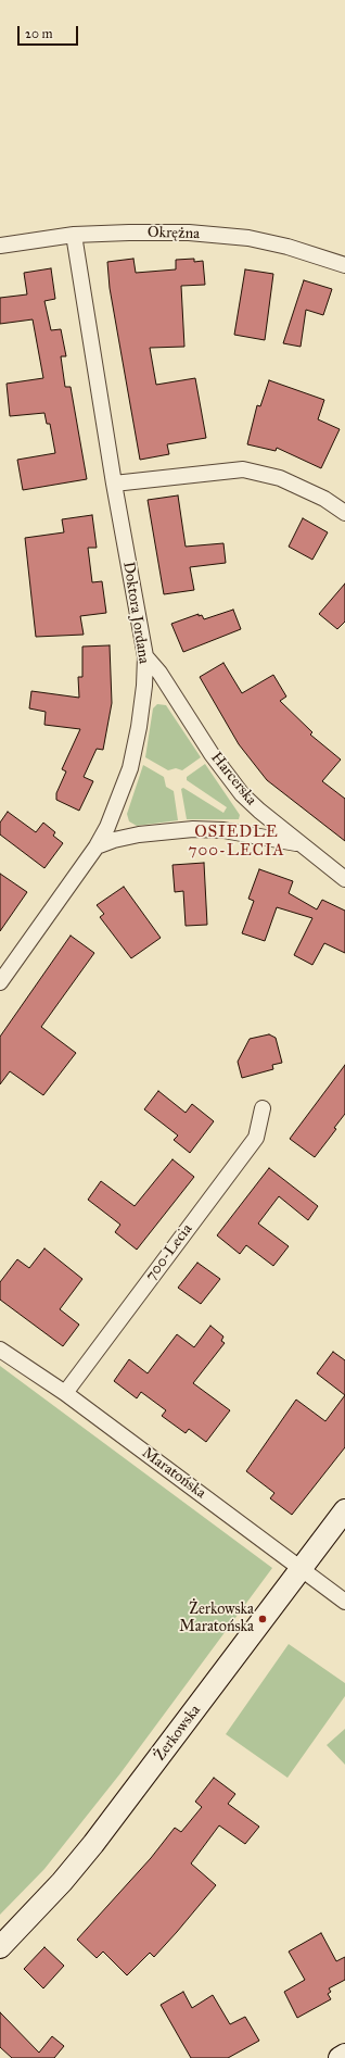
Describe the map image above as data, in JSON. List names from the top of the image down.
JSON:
{
  "streets": {
    "street": [
      "Okrężna",
      "Doktora Jordana",
      "Harcerska",
      "700-Lecia",
      "Maratońska",
      "Żerkowska"
    ]
  },
  "crossings": [
    ["Okrężna", "Doktora Jordana"],
    ["Doktora Jordana", "Harcerska"],
    ["700-Lecia", "Maratońska"],
    ["Maratońska", "Żerkowska"]
  ],
  "districts": ["OSIEDLE 700-LECIA"],
  "places": ["Żerkowska Maratońska"],
  "scale_bar": "20 m"
}
